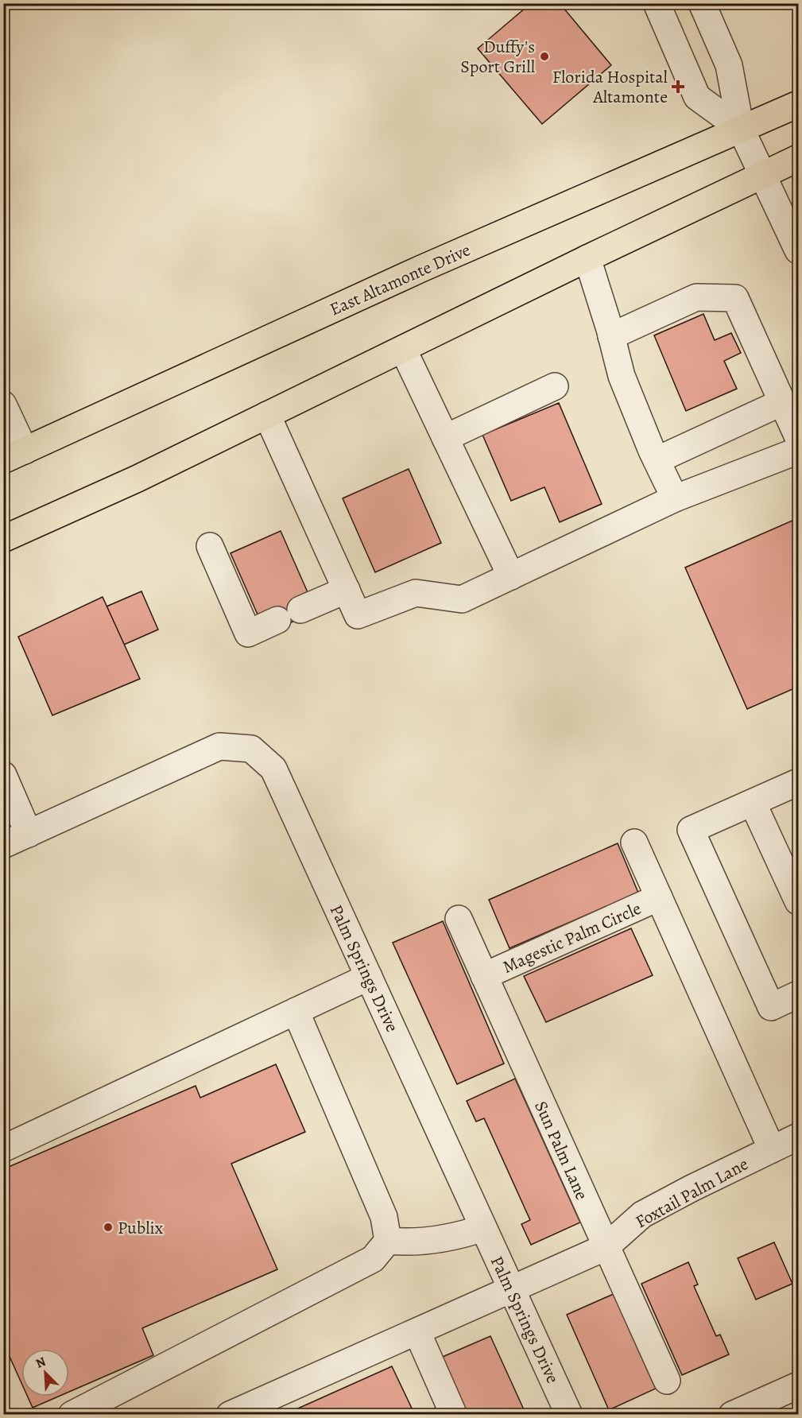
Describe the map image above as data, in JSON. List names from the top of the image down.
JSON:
{
  "streets": {
    "main road": ["East Altamonte Drive"],
    "street": [
      "Magestic Palm Circle",
      "Palm Springs Drive",
      "Sun Palm Lane",
      "Foxtail Palm Lane"
    ]
  },
  "crossings": [
    ["Magestic Palm Circle", "Sun Palm Lane"],
    ["Palm Springs Drive", "Foxtail Palm Lane"],
    ["Sun Palm Lane", "Foxtail Palm Lane"]
  ],
  "places": {
    "other": ["Duffy's Sport Grill", "Publix"],
    "health": ["Florida Hospital Altamonte"]
  },
  "north": "top left"
}
